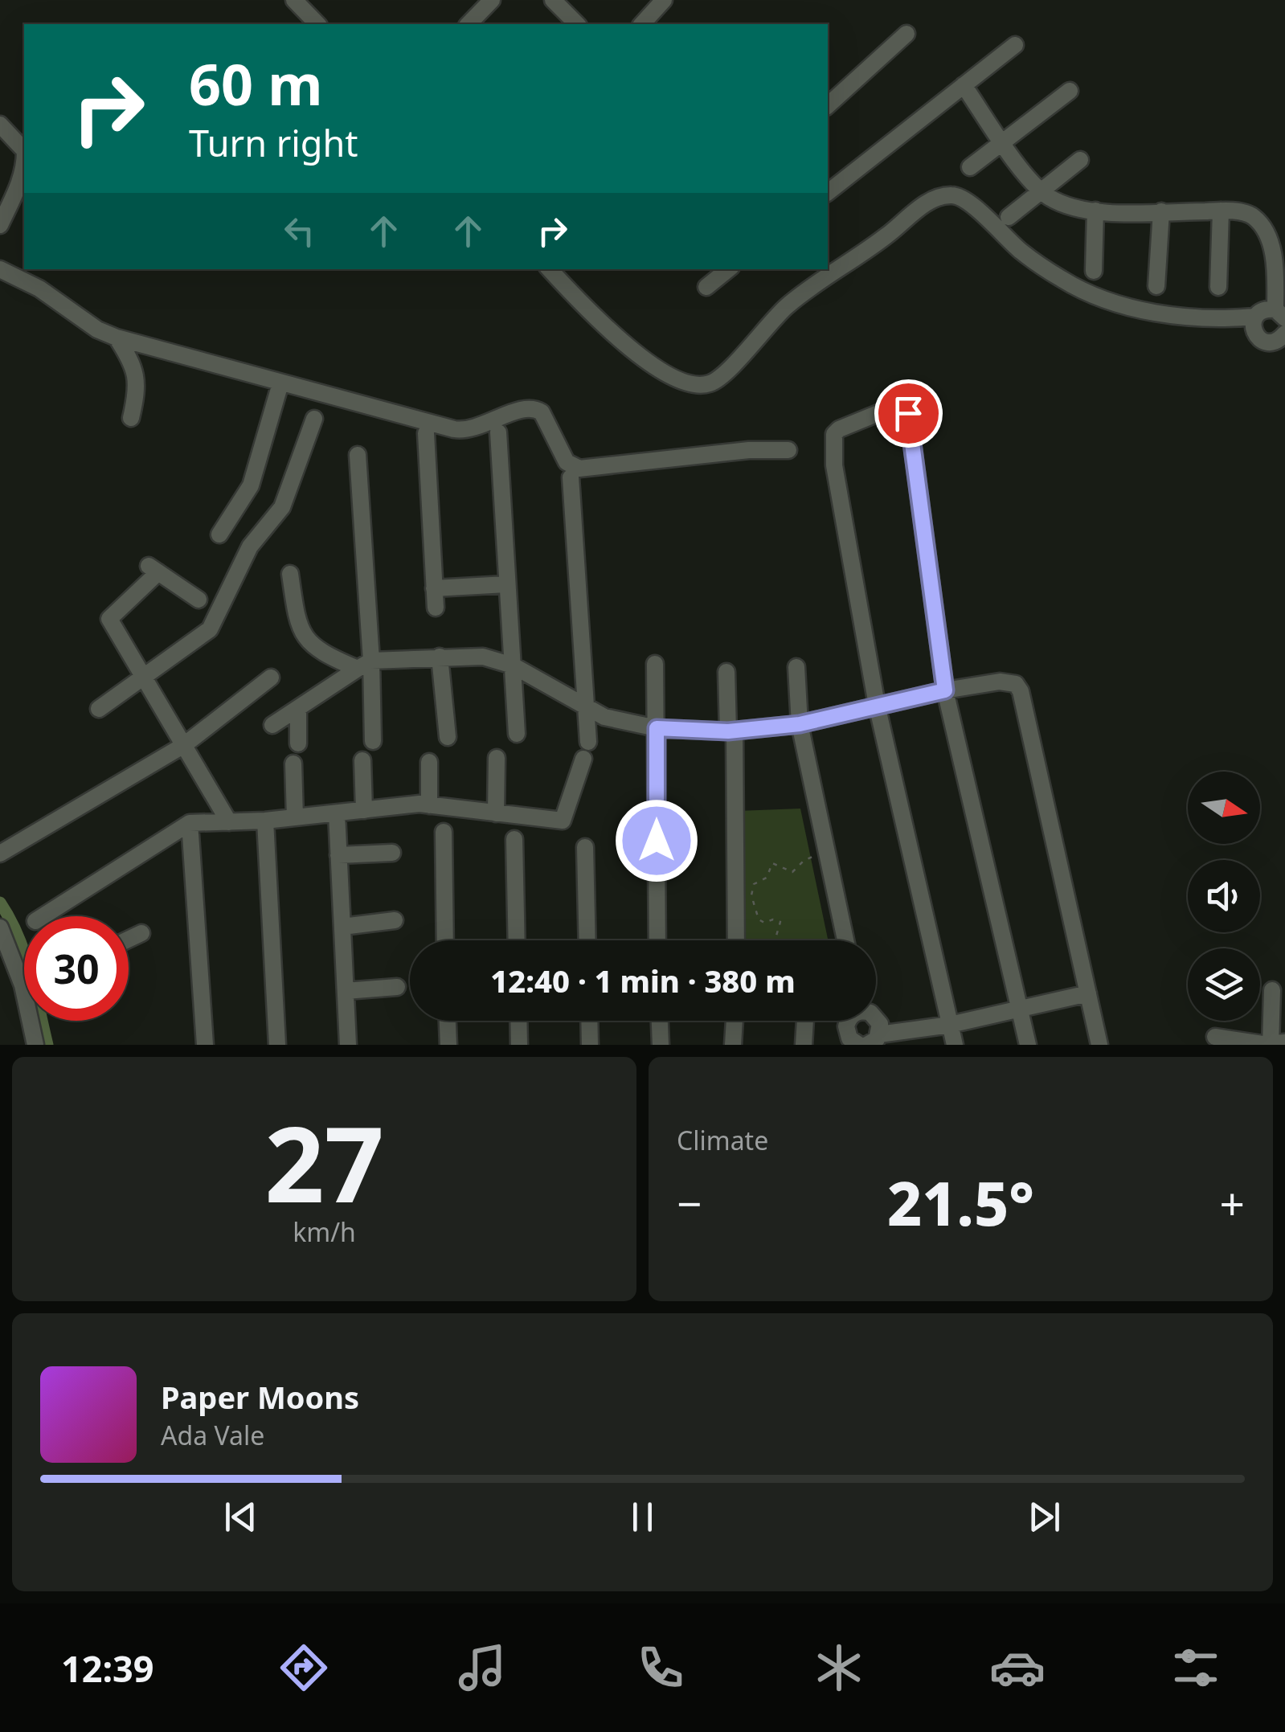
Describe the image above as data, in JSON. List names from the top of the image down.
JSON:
{
  "north": "right",
  "page": {
    "turn": ["60 m", "Turn right"],
    "limit": "30",
    "trip": "12:40 · 1 min · 380 m",
    "tile": [
      ["27", "km/h"],
      "Climate"
    ],
    "heat": ["−", "21.5°", "+"],
    "song": ["Paper Moons", "Ada Vale"],
    "tabs": "12:39"
  }
}
